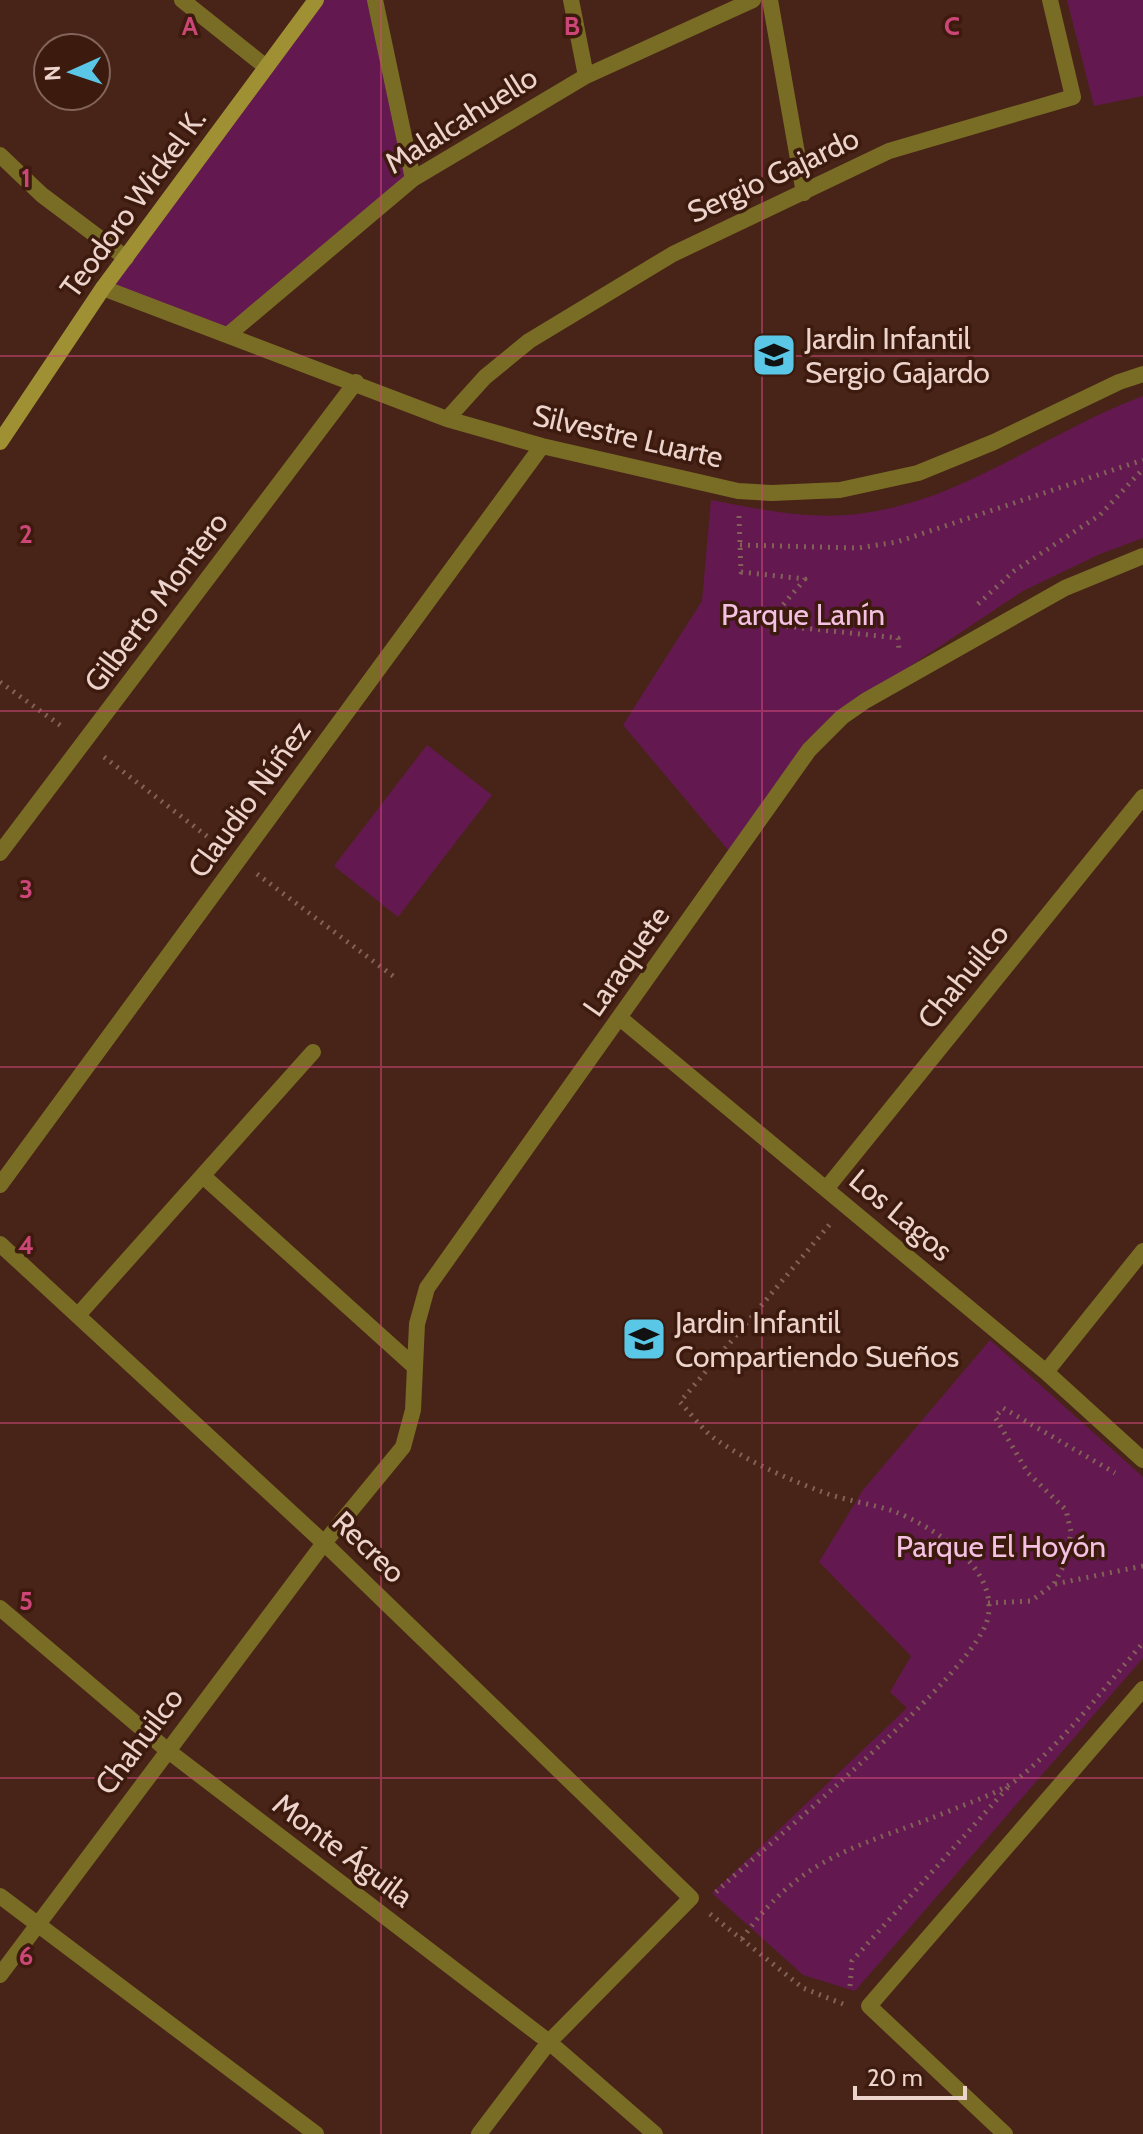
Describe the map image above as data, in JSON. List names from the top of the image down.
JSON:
{
  "streets": {
    "street": [
      "Malalcahuello",
      "Sergio Gajardo",
      "Teodoro Wickel K.",
      "Silvestre Luarte",
      "Gilberto Montero",
      "Claudio Núñez",
      "Laraquete",
      "Chahuilco",
      "Los Lagos",
      "Recreo",
      "Monte Águila"
    ]
  },
  "crossings": [
    ["Malalcahuello", "Silvestre Luarte"],
    ["Sergio Gajardo", "Silvestre Luarte"],
    ["Teodoro Wickel K.", "Silvestre Luarte"],
    ["Silvestre Luarte", "Gilberto Montero"],
    ["Silvestre Luarte", "Claudio Núñez"],
    ["Laraquete", "Chahuilco"],
    ["Laraquete", "Los Lagos"],
    ["Laraquete", "Recreo"],
    ["Chahuilco", "Los Lagos"],
    ["Chahuilco", "Recreo"],
    ["Chahuilco", "Monte Águila"]
  ],
  "parks": ["Parque Lanín", "Parque El Hoyón"],
  "places": {
    "school or university": ["Jardin Infantil Sergio Gajardo", "Jardin Infantil Compartiendo Sueños"]
  },
  "scale_bar": "20 m",
  "north": "left",
  "grid": {
    "columns": ["A", "B", "C"],
    "rows": [
      "1",
      "2",
      "3",
      "4",
      "5",
      "6"
    ]
  }
}
